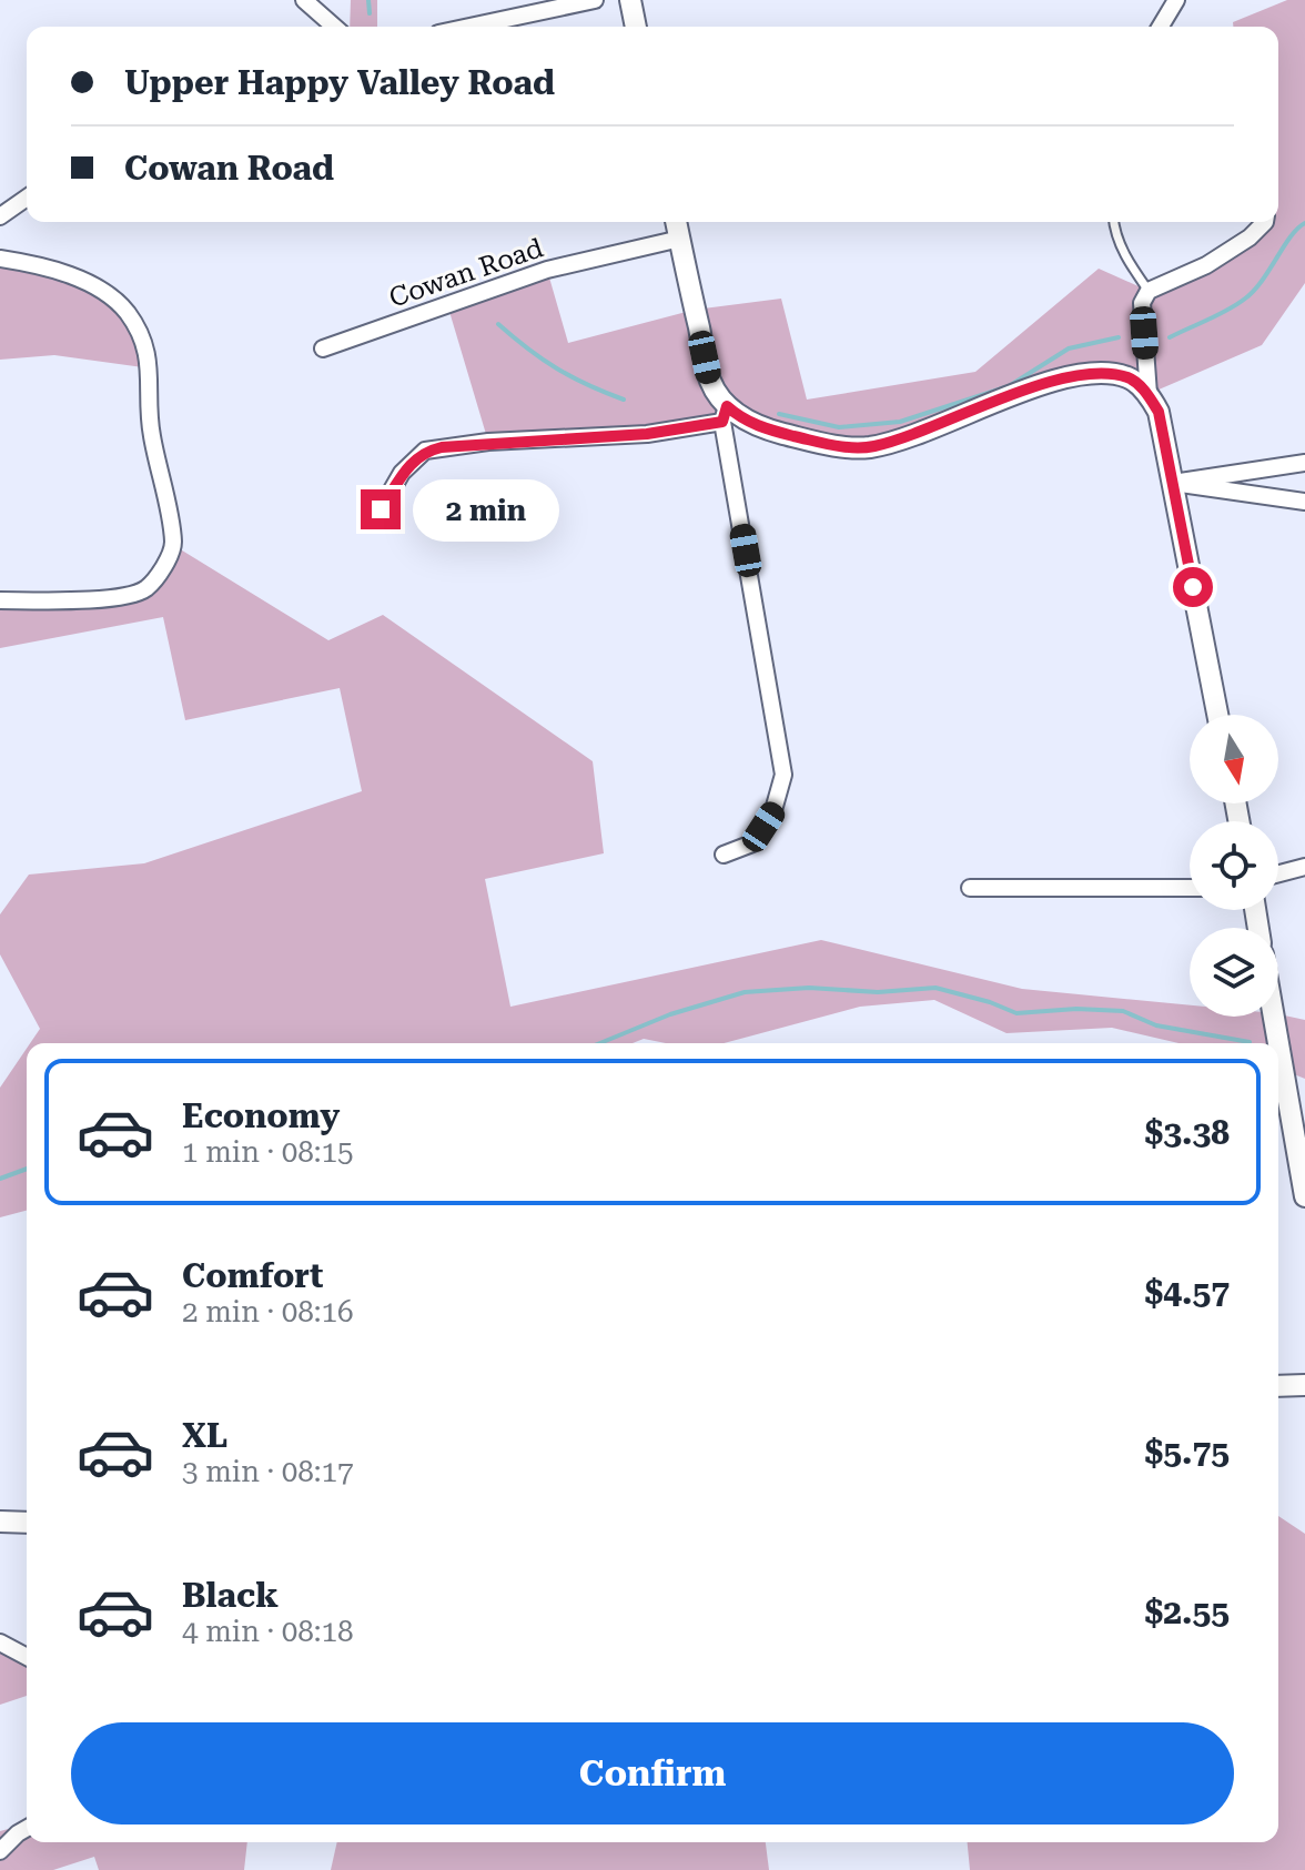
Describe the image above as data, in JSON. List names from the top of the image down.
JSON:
{
  "streets": {
    "street": ["Cowan Road"]
  },
  "north": "bottom",
  "page": {
    "banner": ["Upper Happy Valley Road", "Cowan Road"],
    "bubble": "2 min",
    "list": [
      {
        "name": "Economy",
        "note": "1 min · 08:15",
        "value": "$3.38"
      },
      {
        "name": "Comfort",
        "note": "2 min · 08:16",
        "value": "$4.57"
      },
      {
        "name": "XL",
        "note": "3 min · 08:17",
        "value": "$5.75"
      },
      {
        "name": "Black",
        "note": "4 min · 08:18",
        "value": "$2.55"
      }
    ],
    "buttons": "Confirm"
  }
}
